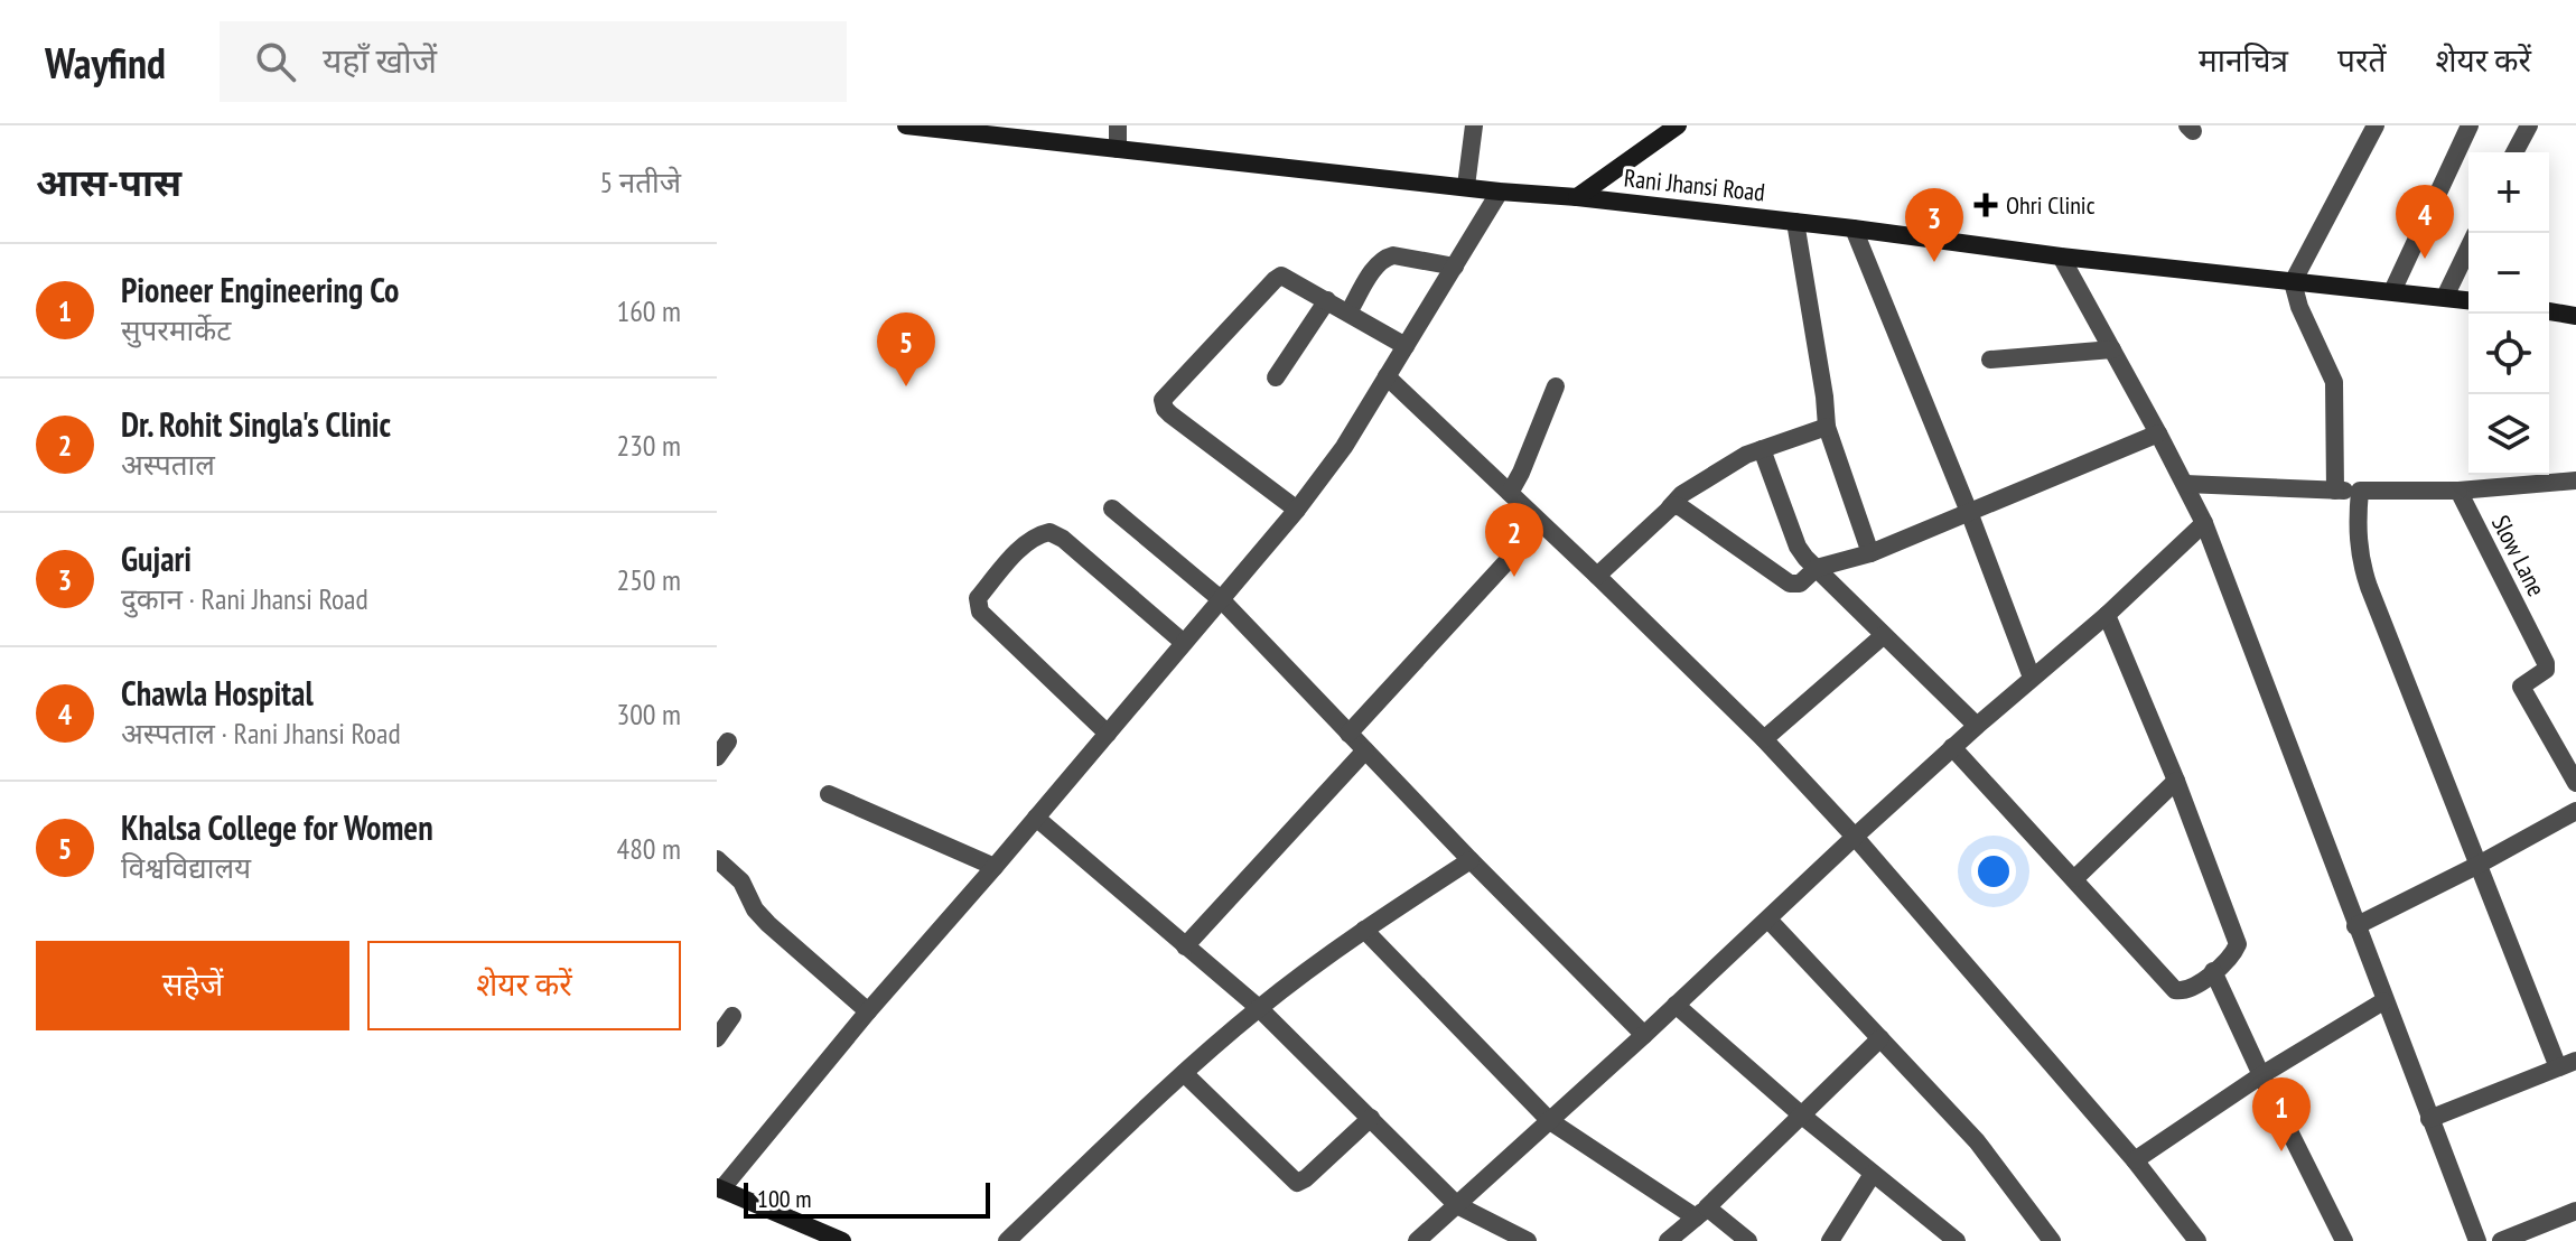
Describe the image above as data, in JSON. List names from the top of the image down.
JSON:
{
  "streets": {
    "street": ["Rani Jhansi Road", "Slow Lane"]
  },
  "places": {
    "health": ["Ohri Clinic"]
  },
  "scale_bar": "100 m",
  "page": {
    "header": "Wayfind",
    "search": "यहाँ खोजें",
    "nav": ["मानचित्र", "परतें", "शेयर करें"],
    "heading": ["आस-पास", "5 नतीजे"],
    "map_buttons": ["+", "−"],
    "pins": [
      "4",
      "3",
      "5",
      "2",
      "1"
    ],
    "list": [
      {
        "mark": "1",
        "name": "Pioneer Engineering Co",
        "note": "सुपरमार्केट",
        "value": "160 m"
      },
      {
        "mark": "2",
        "name": "Dr. Rohit Singla's Clinic",
        "note": "अस्पताल",
        "value": "230 m"
      },
      {
        "mark": "3",
        "name": "Gujari",
        "note": "दुकान · Rani Jhansi Road",
        "value": "250 m"
      },
      {
        "mark": "4",
        "name": "Chawla Hospital",
        "note": "अस्पताल · Rani Jhansi Road",
        "value": "300 m"
      },
      {
        "mark": "5",
        "name": "Khalsa College for Women",
        "note": "विश्वविद्यालय",
        "value": "480 m"
      }
    ],
    "buttons": ["सहेजें", "शेयर करें"],
    "scale": "100 m"
  }
}
